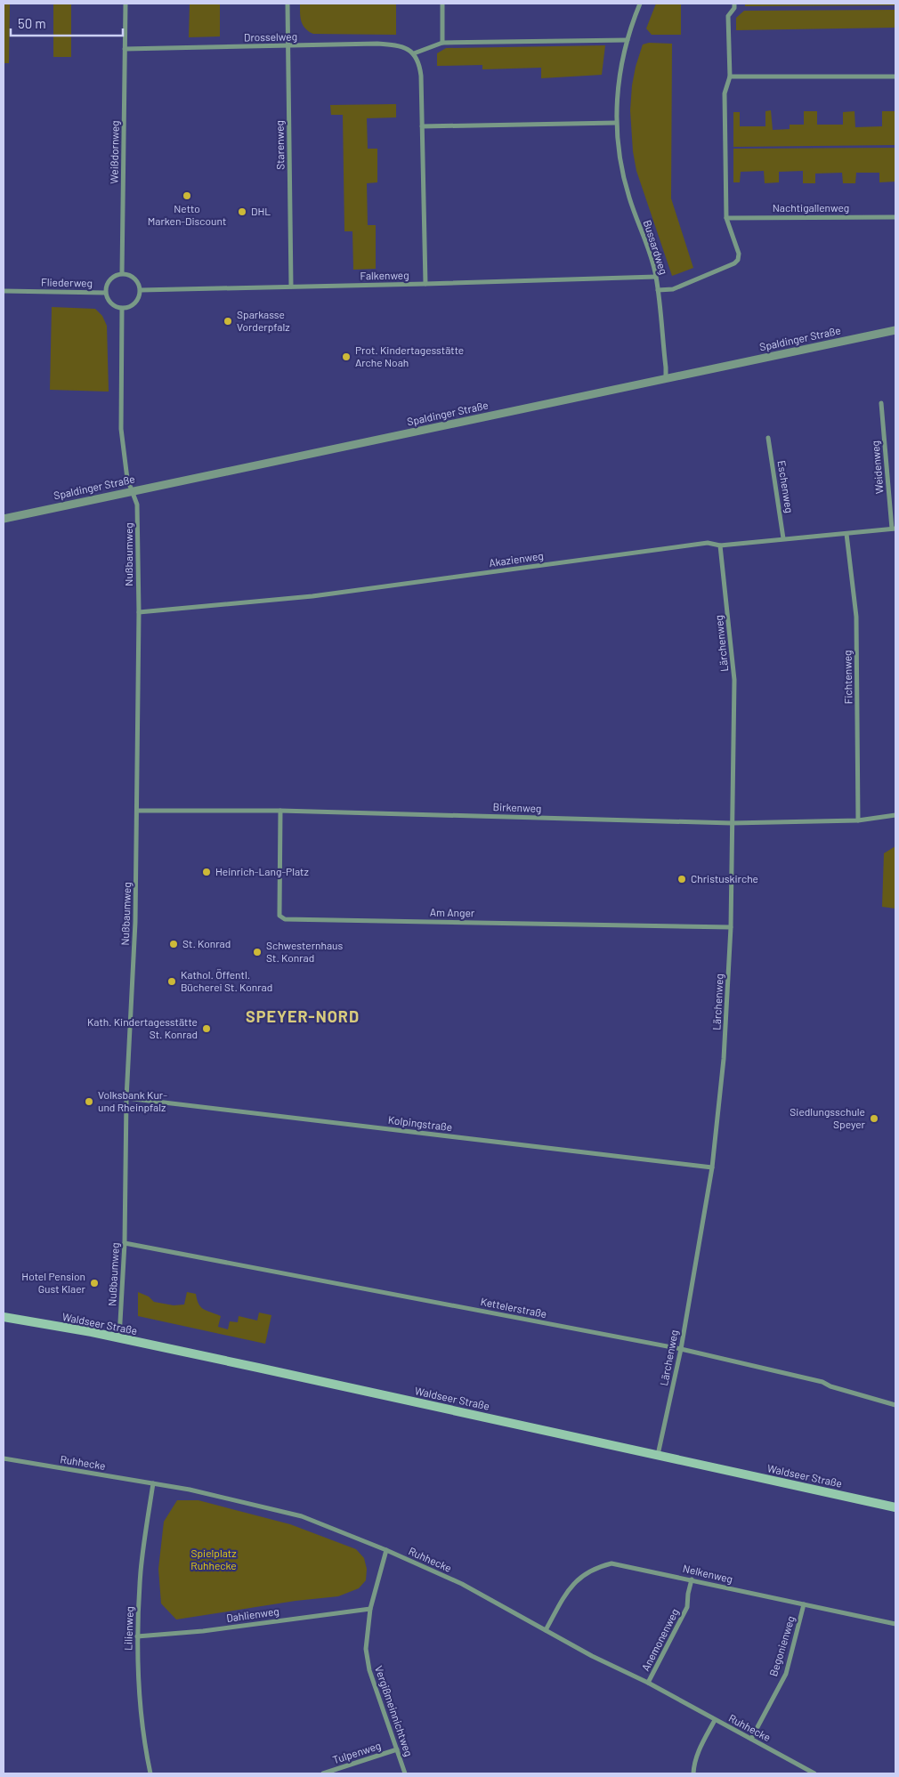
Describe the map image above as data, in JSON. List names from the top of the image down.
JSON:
{
  "streets": {
    "main road": ["Waldseer Straße"],
    "street": [
      "Drosselweg",
      "Starenweg",
      "Weißdornweg",
      "Nachtigallenweg",
      "Bussardweg",
      "Falkenweg",
      "Fliederweg",
      "Spaldinger Straße",
      "Weidenweg",
      "Eschenweg",
      "Nußbaumweg",
      "Akazienweg",
      "Lärchenweg",
      "Fichtenweg",
      "Birkenweg",
      "Am Anger",
      "Kolpingstraße",
      "Kettelerstraße",
      "Ruhhecke",
      "Nelkenweg",
      "Dahlienweg",
      "Lilienweg",
      "Anemonenweg",
      "Begonienweg",
      "Vergißmeinnichtweg",
      "Tulpenweg"
    ]
  },
  "crossings": [
    ["Drosselweg", "Starenweg"],
    ["Drosselweg", "Weißdornweg"],
    ["Starenweg", "Falkenweg"],
    ["Weißdornweg", "Falkenweg"],
    ["Weißdornweg", "Fliederweg"],
    ["Bussardweg", "Falkenweg"],
    ["Bussardweg", "Spaldinger Straße"],
    ["Falkenweg", "Fliederweg"],
    ["Spaldinger Straße", "Nußbaumweg"],
    ["Weidenweg", "Akazienweg"],
    ["Eschenweg", "Akazienweg"],
    ["Nußbaumweg", "Akazienweg"],
    ["Nußbaumweg", "Birkenweg"],
    ["Nußbaumweg", "Kolpingstraße"],
    ["Nußbaumweg", "Kettelerstraße"],
    ["Nußbaumweg", "Waldseer Straße"],
    ["Akazienweg", "Lärchenweg"],
    ["Akazienweg", "Fichtenweg"],
    ["Lärchenweg", "Birkenweg"],
    ["Lärchenweg", "Am Anger"],
    ["Lärchenweg", "Kolpingstraße"],
    ["Lärchenweg", "Kettelerstraße"],
    ["Lärchenweg", "Waldseer Straße"],
    ["Fichtenweg", "Birkenweg"],
    ["Birkenweg", "Am Anger"],
    ["Ruhhecke", "Nelkenweg"],
    ["Ruhhecke", "Lilienweg"],
    ["Ruhhecke", "Anemonenweg"],
    ["Ruhhecke", "Begonienweg"],
    ["Ruhhecke", "Vergißmeinnichtweg"],
    ["Nelkenweg", "Anemonenweg"],
    ["Nelkenweg", "Begonienweg"],
    ["Dahlienweg", "Lilienweg"],
    ["Dahlienweg", "Vergißmeinnichtweg"],
    ["Vergißmeinnichtweg", "Tulpenweg"]
  ],
  "districts": ["SPEYER-NORD"],
  "parks": ["Spielplatz Ruhhecke"],
  "places": [
    "Netto Marken-Discount",
    "DHL",
    "Sparkasse Vorderpfalz",
    "Prot. Kindertagesstätte Arche Noah",
    "Heinrich-Lang-Platz",
    "Christuskirche",
    "St. Konrad",
    "Schwesternhaus St. Konrad",
    "Kathol. Öffentl. Bücherei St. Konrad",
    "Kath. Kindertagesstätte St. Konrad",
    "Volksbank Kur- und Rheinpfalz",
    "Siedlungsschule Speyer",
    "Hotel Pension Gust Klaer"
  ],
  "scale_bar": "50 m"
}
